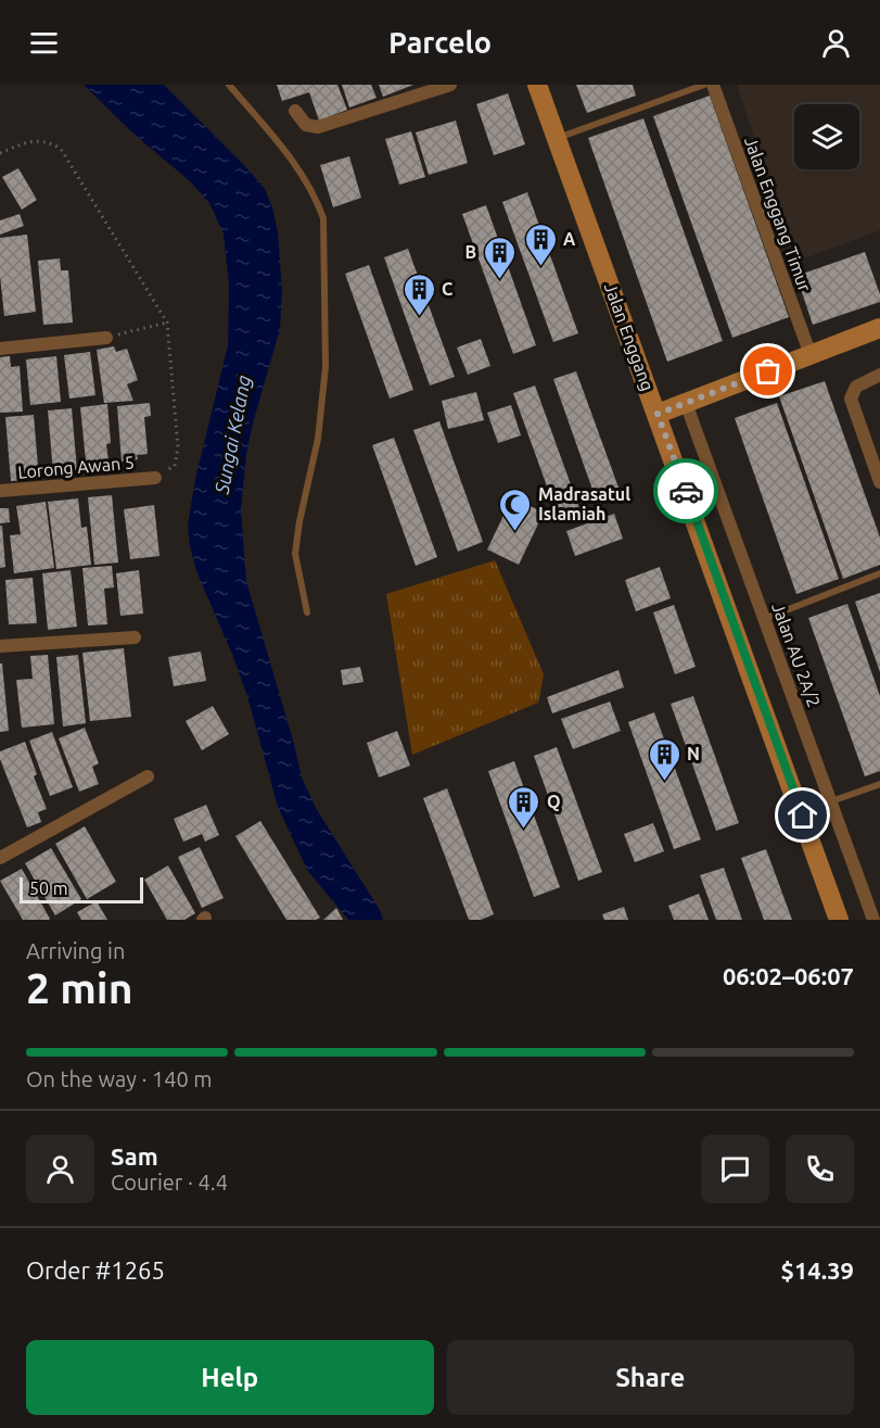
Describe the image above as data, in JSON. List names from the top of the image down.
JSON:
{
  "streets": {
    "main road": ["Jalan Enggang"],
    "street": ["Jalan Enggang Timur", "Lorong Awan 5", "Jalan AU 2A/2"]
  },
  "water": ["Sungai Kelang"],
  "places": {
    "building": [
      "A",
      "B",
      "C",
      "N",
      "Q"
    ],
    "mosque": ["Madrasatul Islamiah"]
  },
  "scale_bar": "50 m",
  "page": {
    "header": "Parcelo",
    "scale": "50 m",
    "heading": ["2 min", "Arriving in", "06:02–06:07"],
    "panel": [
      "Sam",
      "Courier · 4.4",
      "Order #1265",
      "$14.39"
    ],
    "bar": "On the way · 140 m",
    "buttons": ["Help", "Share"]
  }
}
